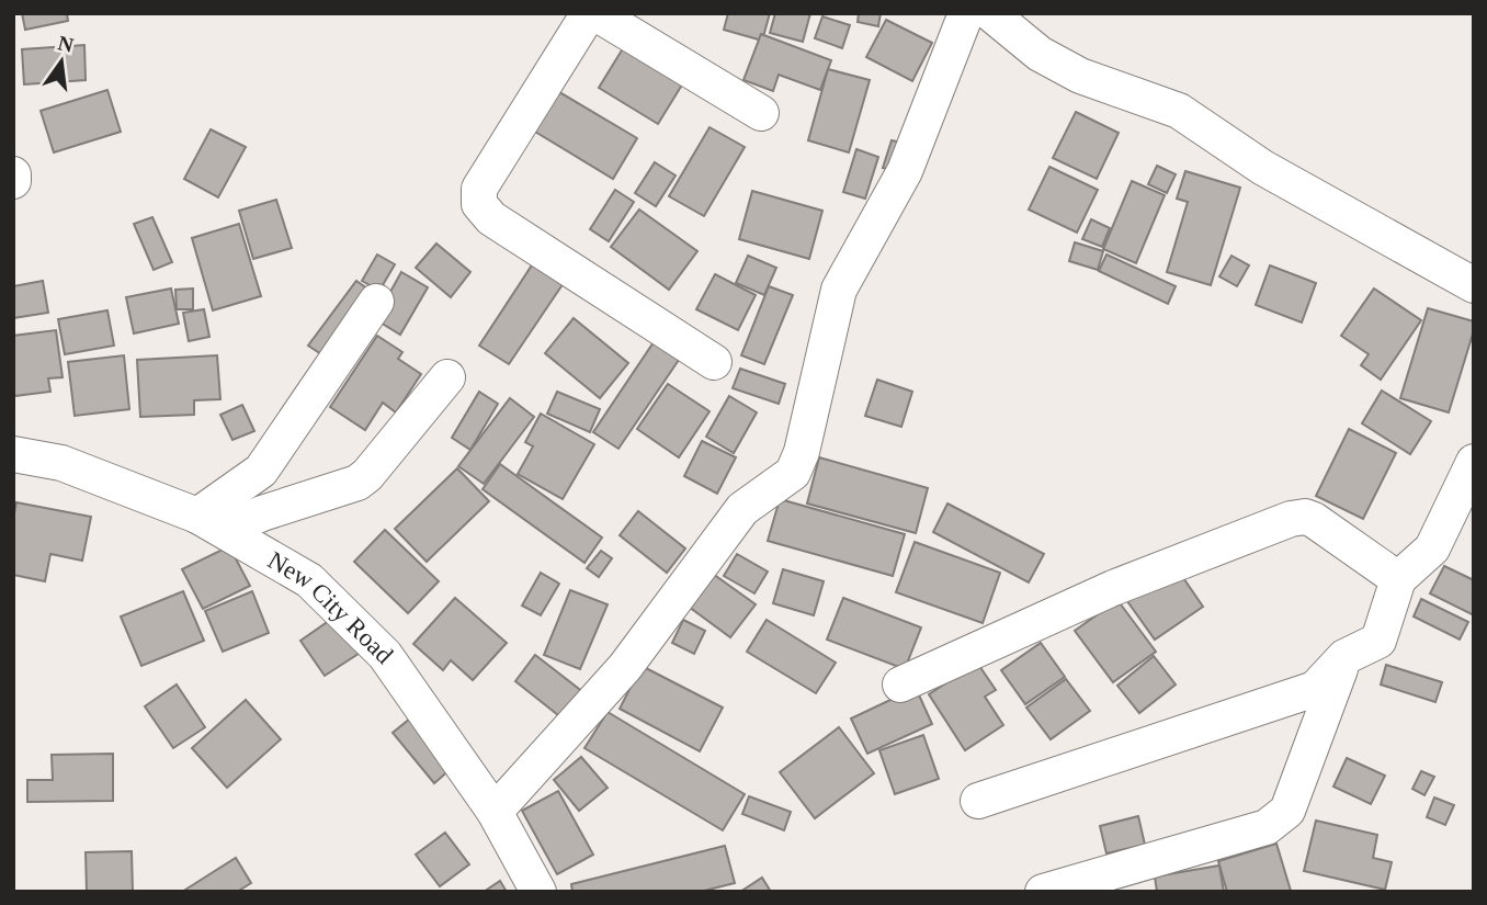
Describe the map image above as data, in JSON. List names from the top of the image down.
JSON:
{
  "streets": {
    "street": ["New City Road"]
  },
  "north": "top"
}
